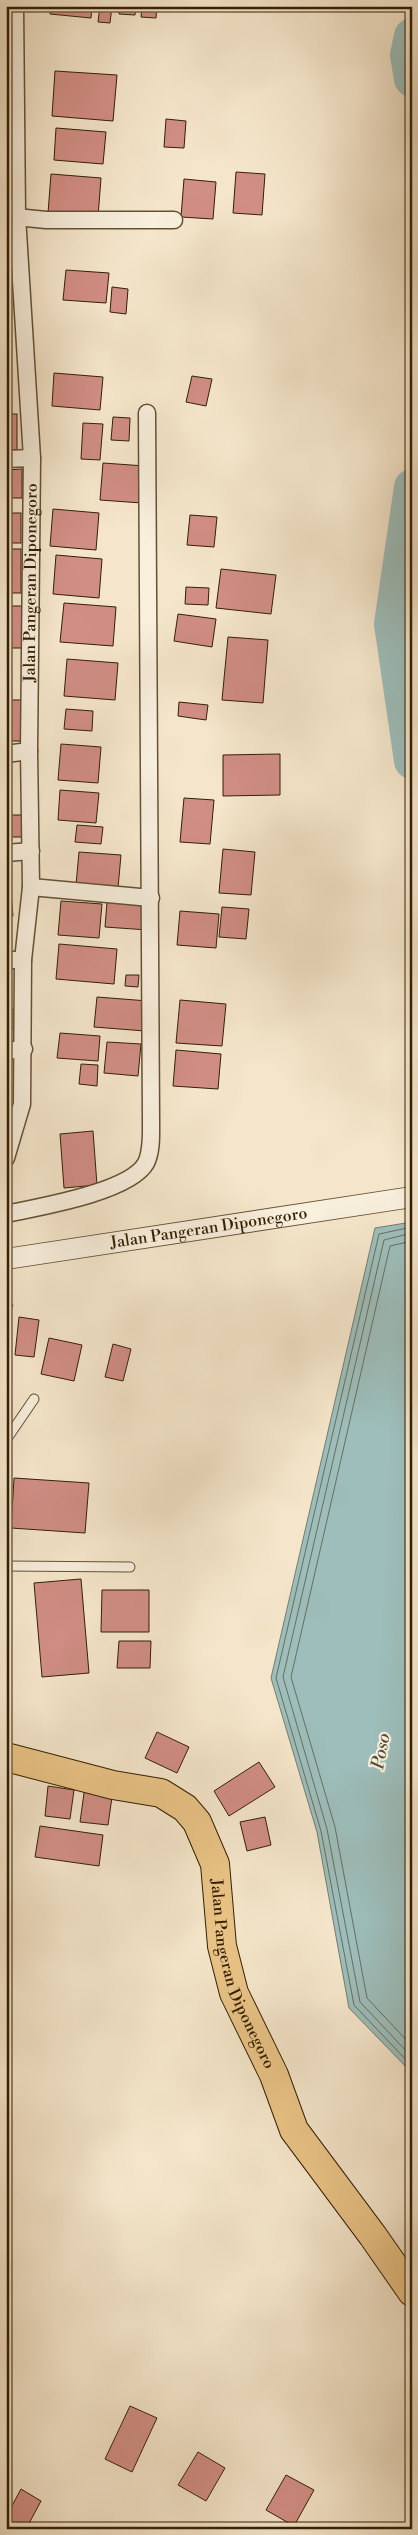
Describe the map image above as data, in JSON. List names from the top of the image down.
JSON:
{
  "streets": {
    "highway": ["Jalan Pangeran Diponegoro"]
  },
  "water": ["Poso"]
}
